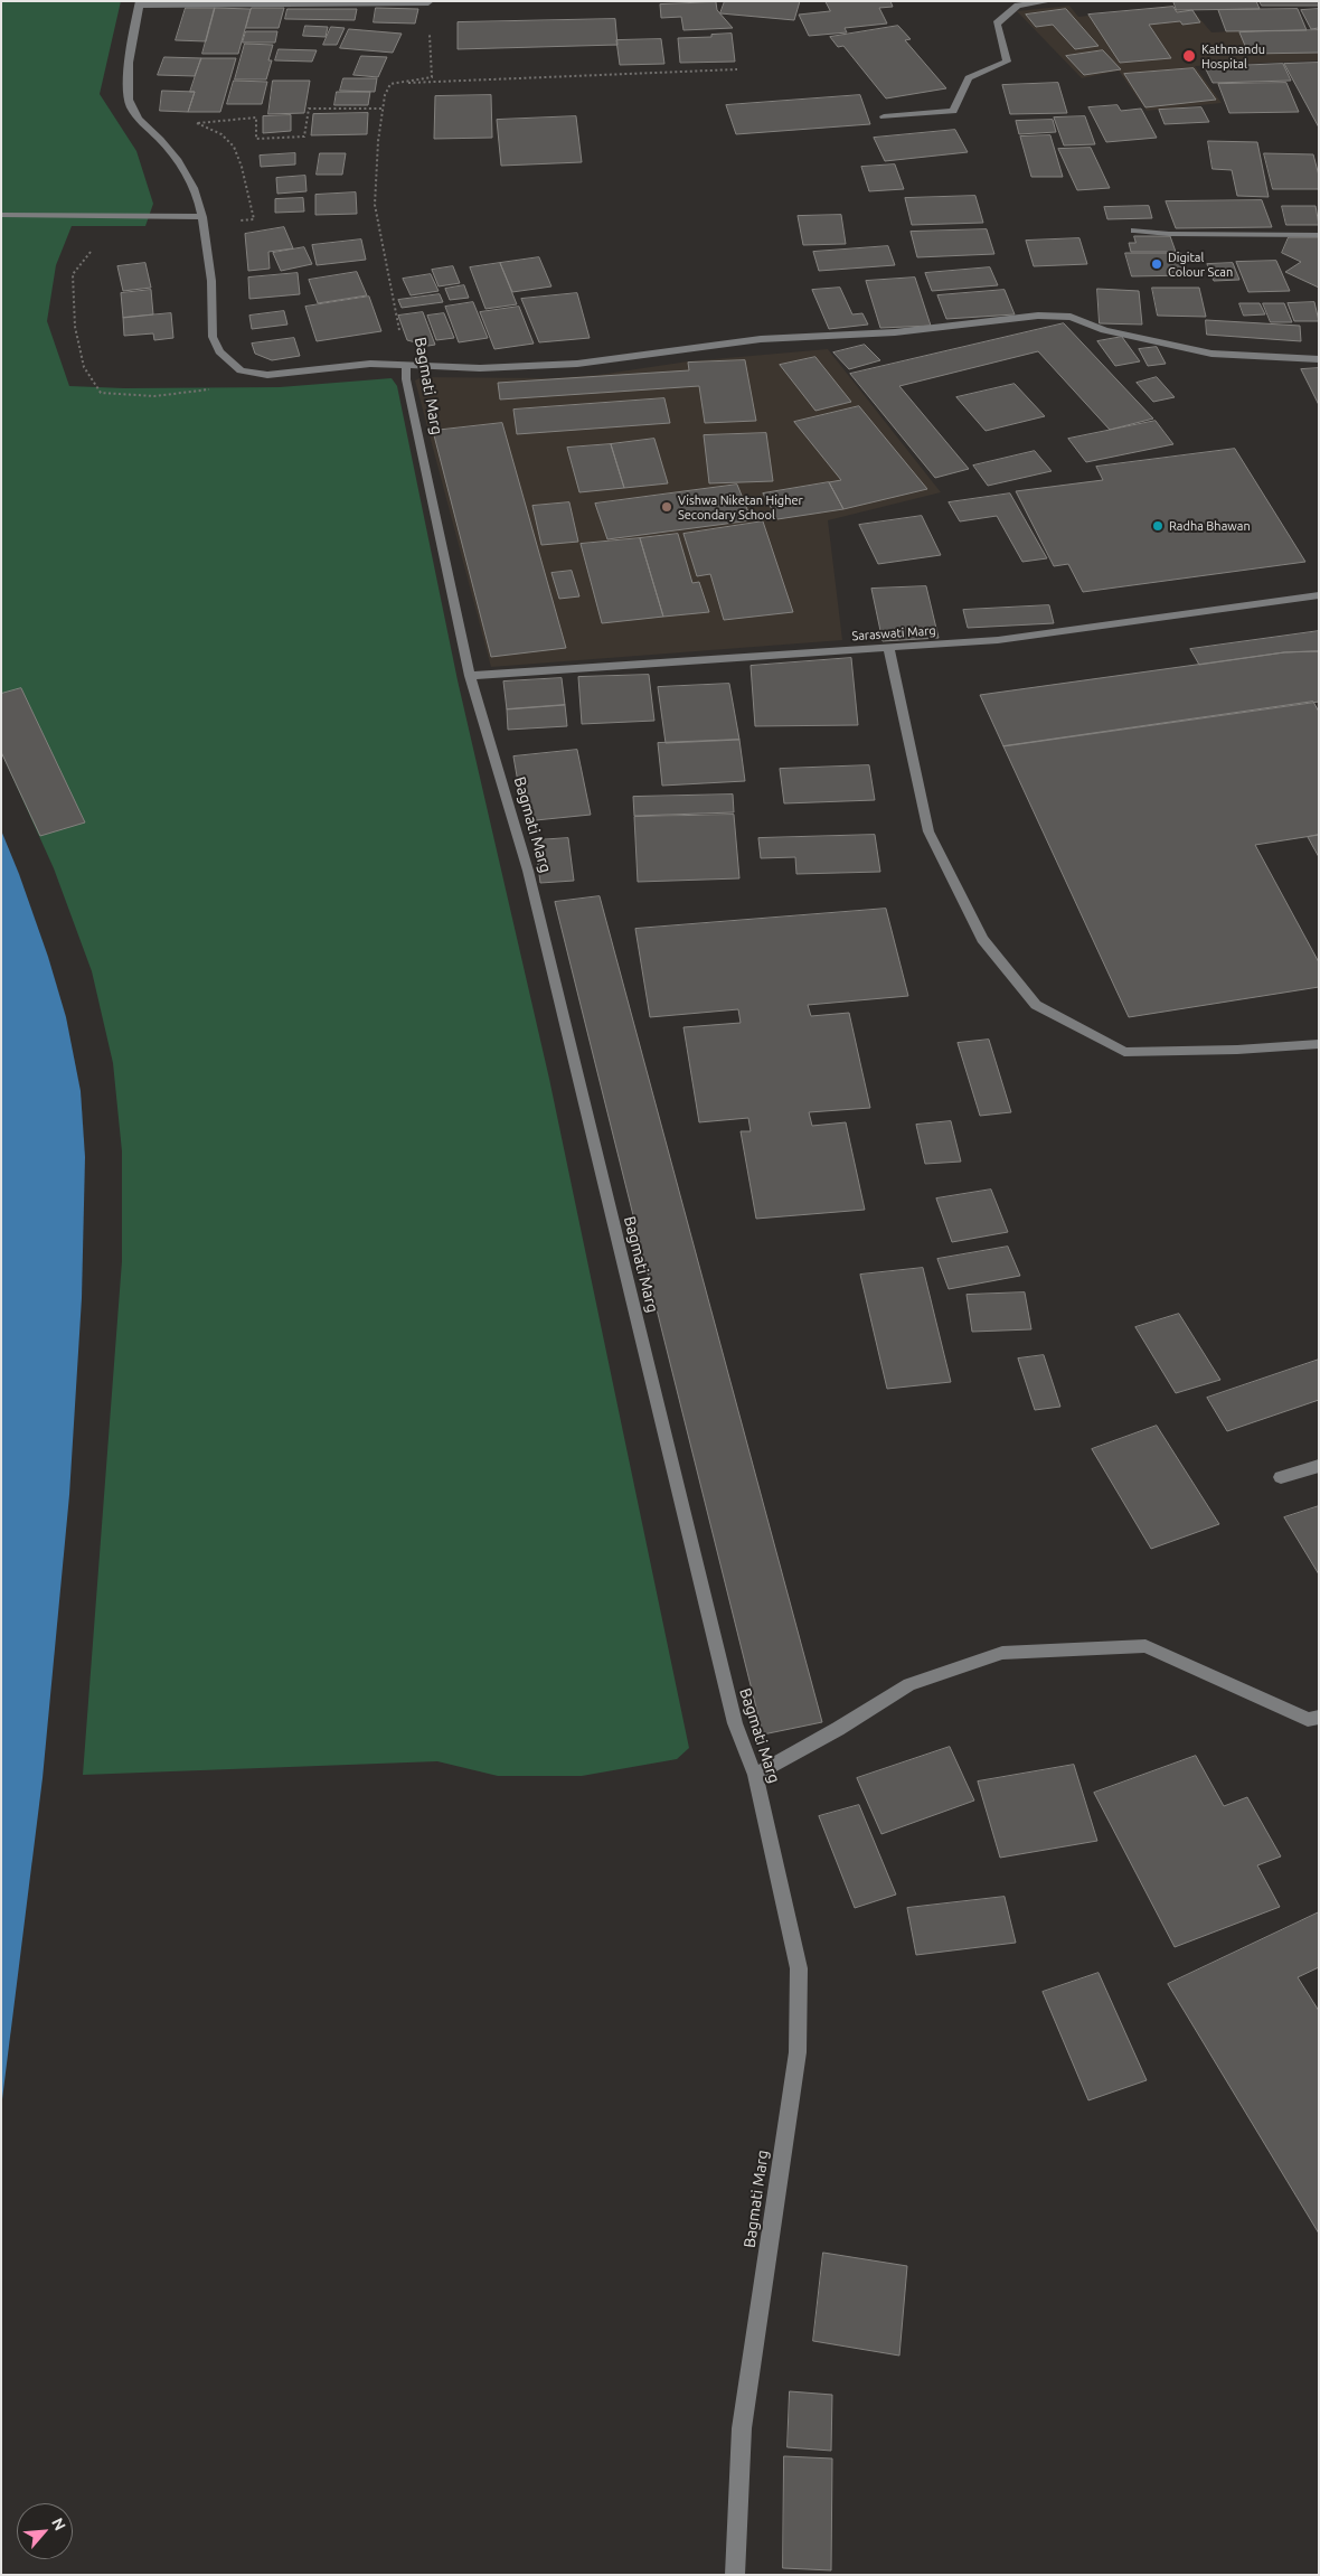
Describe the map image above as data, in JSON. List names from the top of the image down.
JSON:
{
  "streets": {
    "street": ["Bagmati Marg", "Saraswati Marg"]
  },
  "crossings": [
    ["Bagmati Marg", "Saraswati Marg"]
  ],
  "places": [
    "Kathmandu Hospital",
    "Digital Colour Scan",
    "Vishwa Niketan Higher Secondary School",
    "Radha Bhawan"
  ],
  "north": "top right"
}
